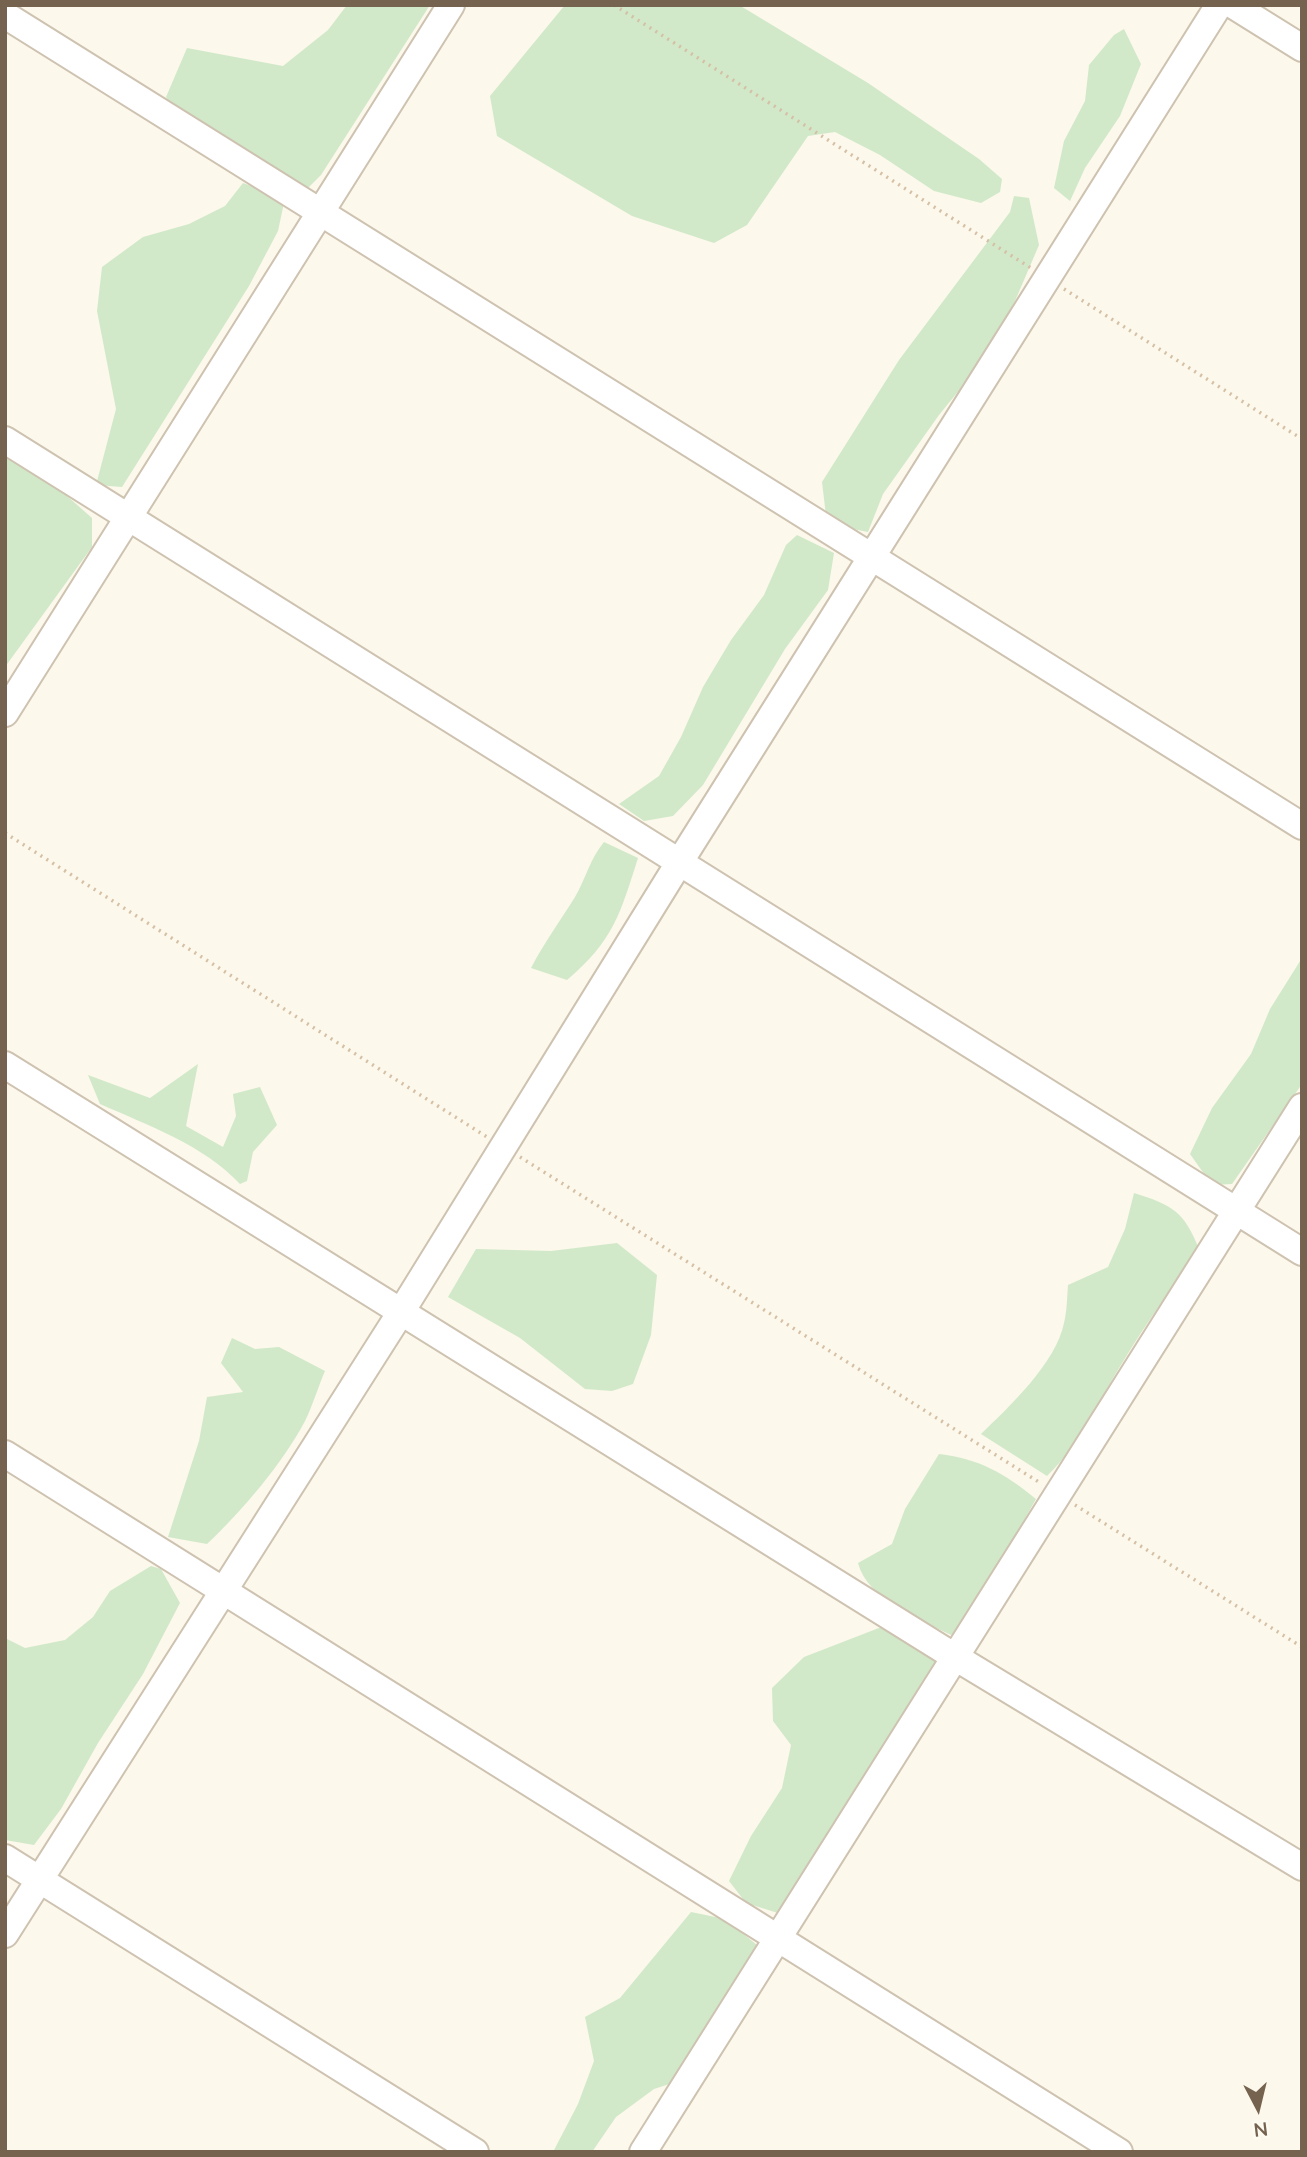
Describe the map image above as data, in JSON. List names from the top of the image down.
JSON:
{
  "north": "bottom"
}
